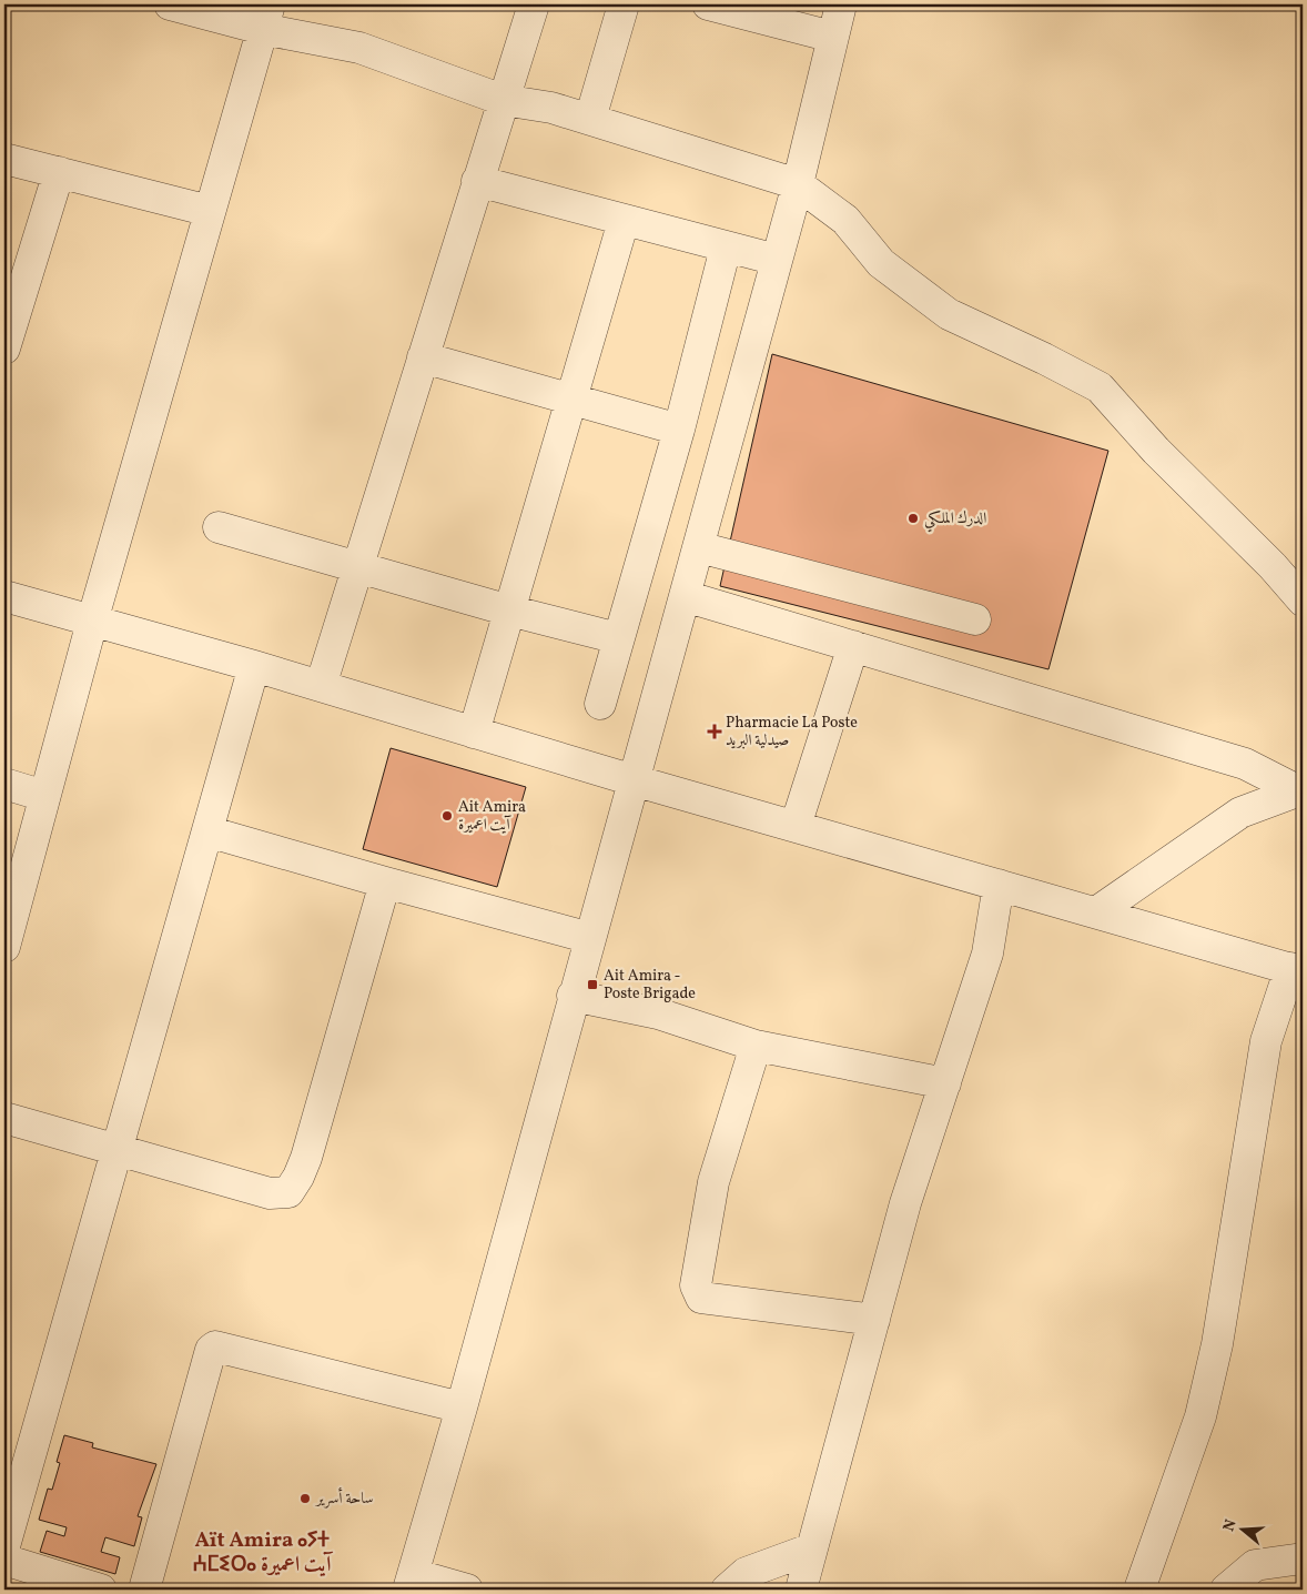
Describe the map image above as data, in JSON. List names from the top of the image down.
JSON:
{
  "districts": ["Aït Amira ⴰⵢⵜ ⵄⵎⵉⵔⴰ آيت اعميرة"],
  "places": {
    "other": ["الدرك الملكي", "Ait Amira آيت اعميرة", "ساحة أسرير"],
    "health": ["Pharmacie La Poste صيدلية البريد"],
    "transit": ["Ait Amira - Poste Brigade"]
  },
  "north": "left"
}
